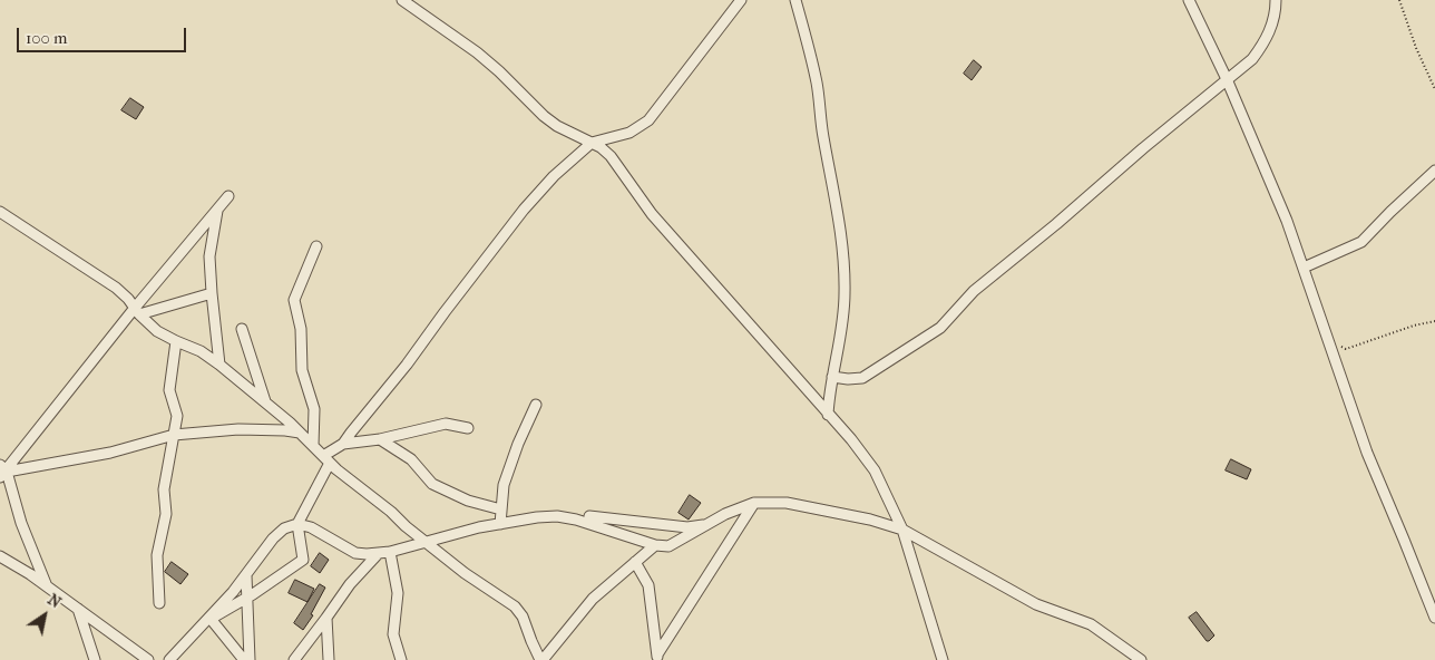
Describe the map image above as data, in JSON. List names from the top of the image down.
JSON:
{
  "scale_bar": "100 m",
  "north": "top right"
}
